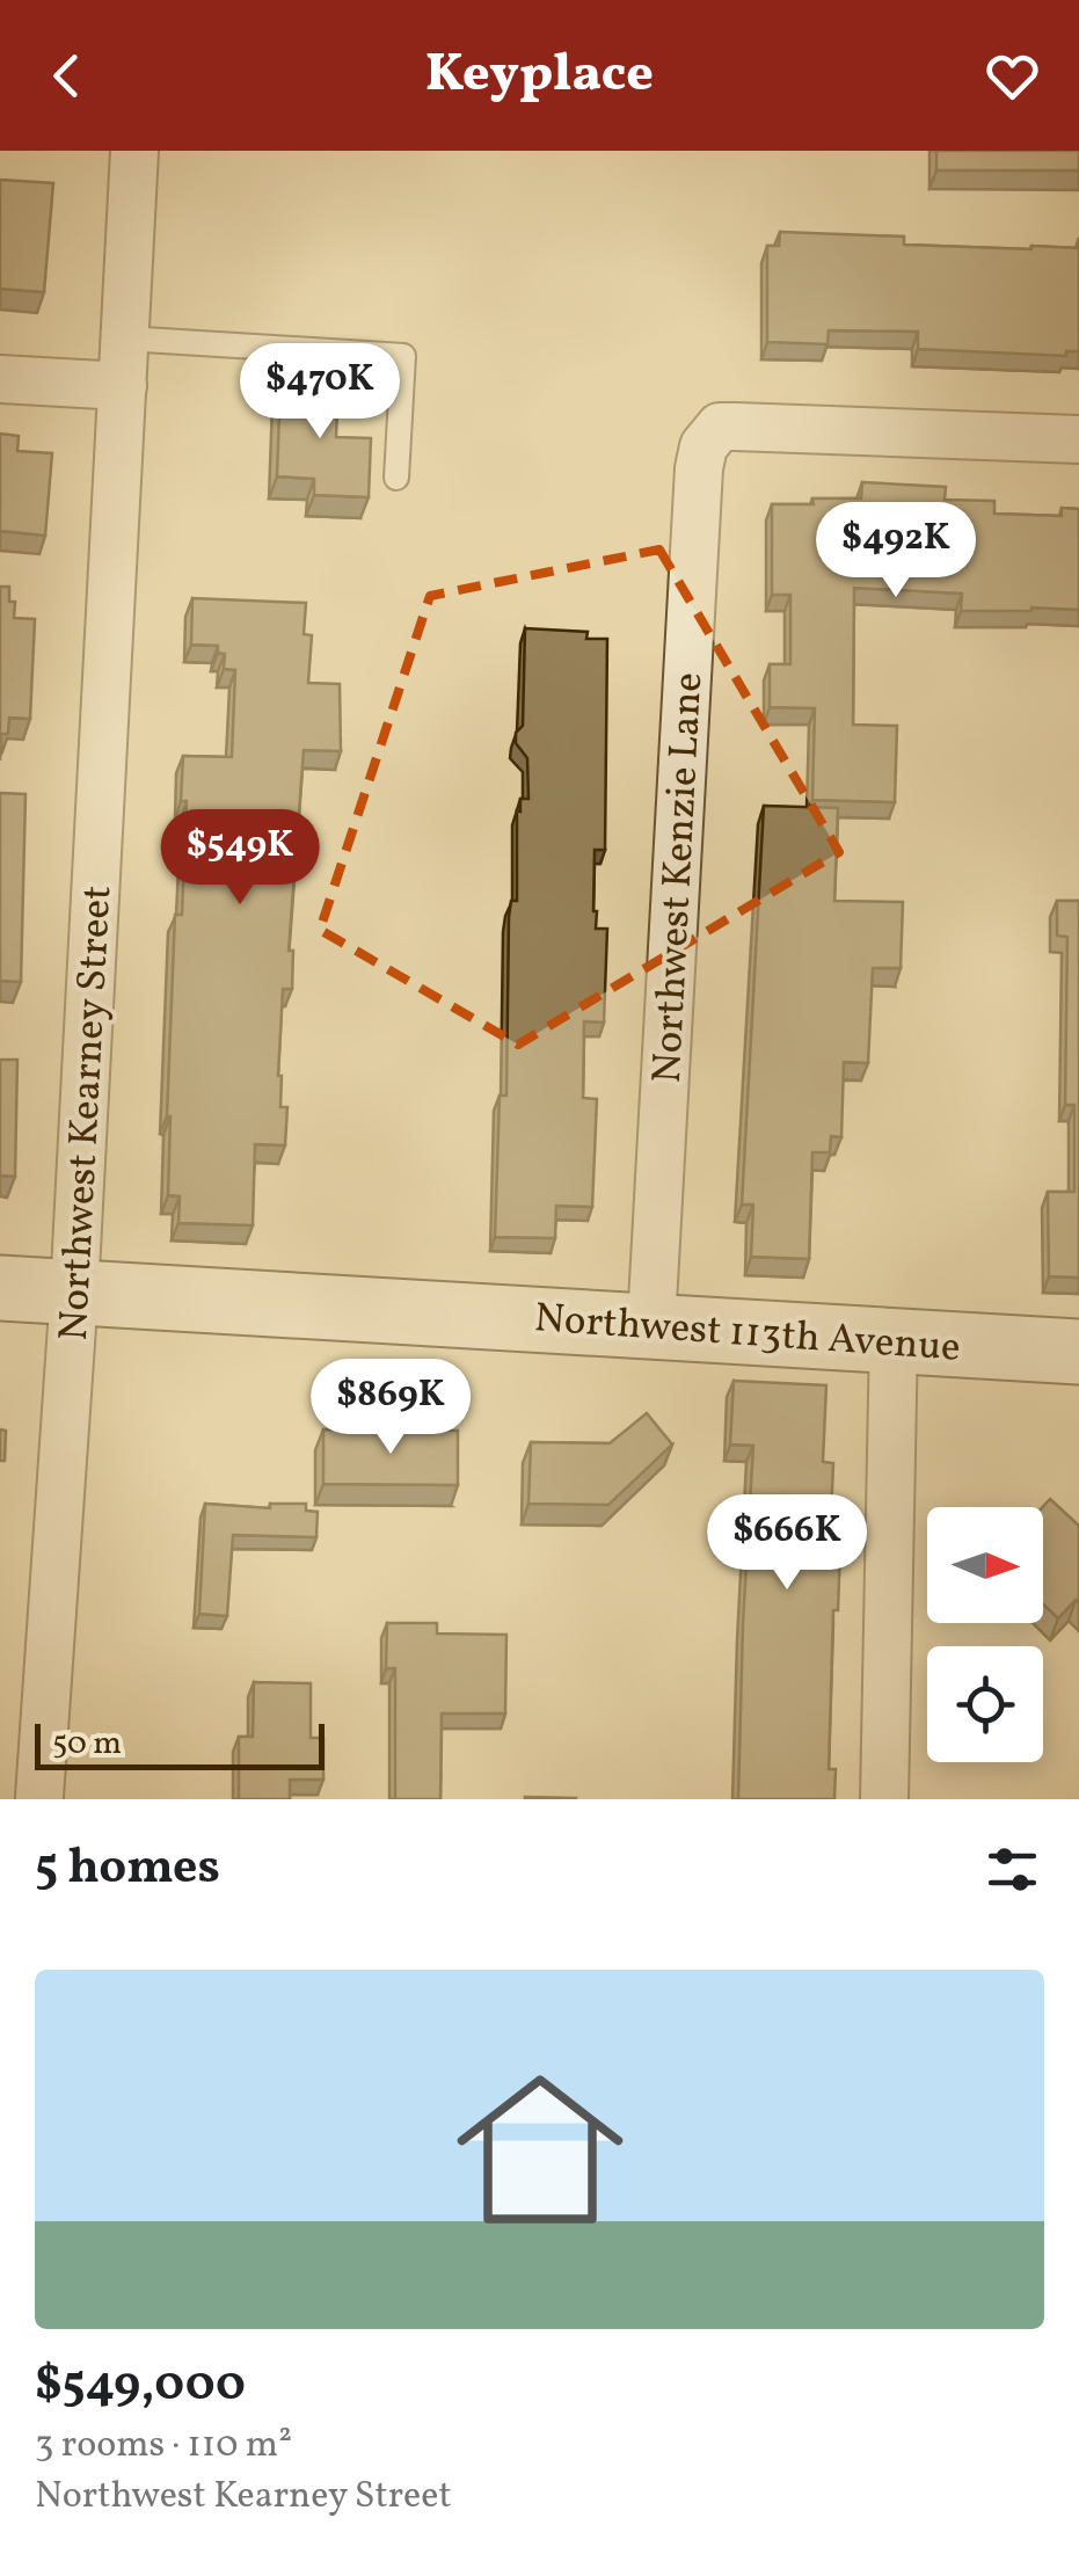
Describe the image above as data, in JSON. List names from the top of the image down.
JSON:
{
  "streets": {
    "street": ["Northwest Kenzie Lane", "Northwest Kearney Street", "Northwest 113th Avenue"]
  },
  "crossings": [
    ["Northwest Kenzie Lane", "Northwest 113th Avenue"],
    ["Northwest Kearney Street", "Northwest 113th Avenue"]
  ],
  "scale_bar": "50 m",
  "north": "right",
  "page": {
    "header": "Keyplace",
    "price": [
      "$470K",
      "$492K",
      "$549K",
      "$869K",
      "$666K"
    ],
    "scale": "50 m",
    "heading": "5 homes",
    "list": [
      {
        "name": "$549,000",
        "note": "3 rooms · 110 m² · Northwest Kearney Street"
      }
    ]
  }
}
